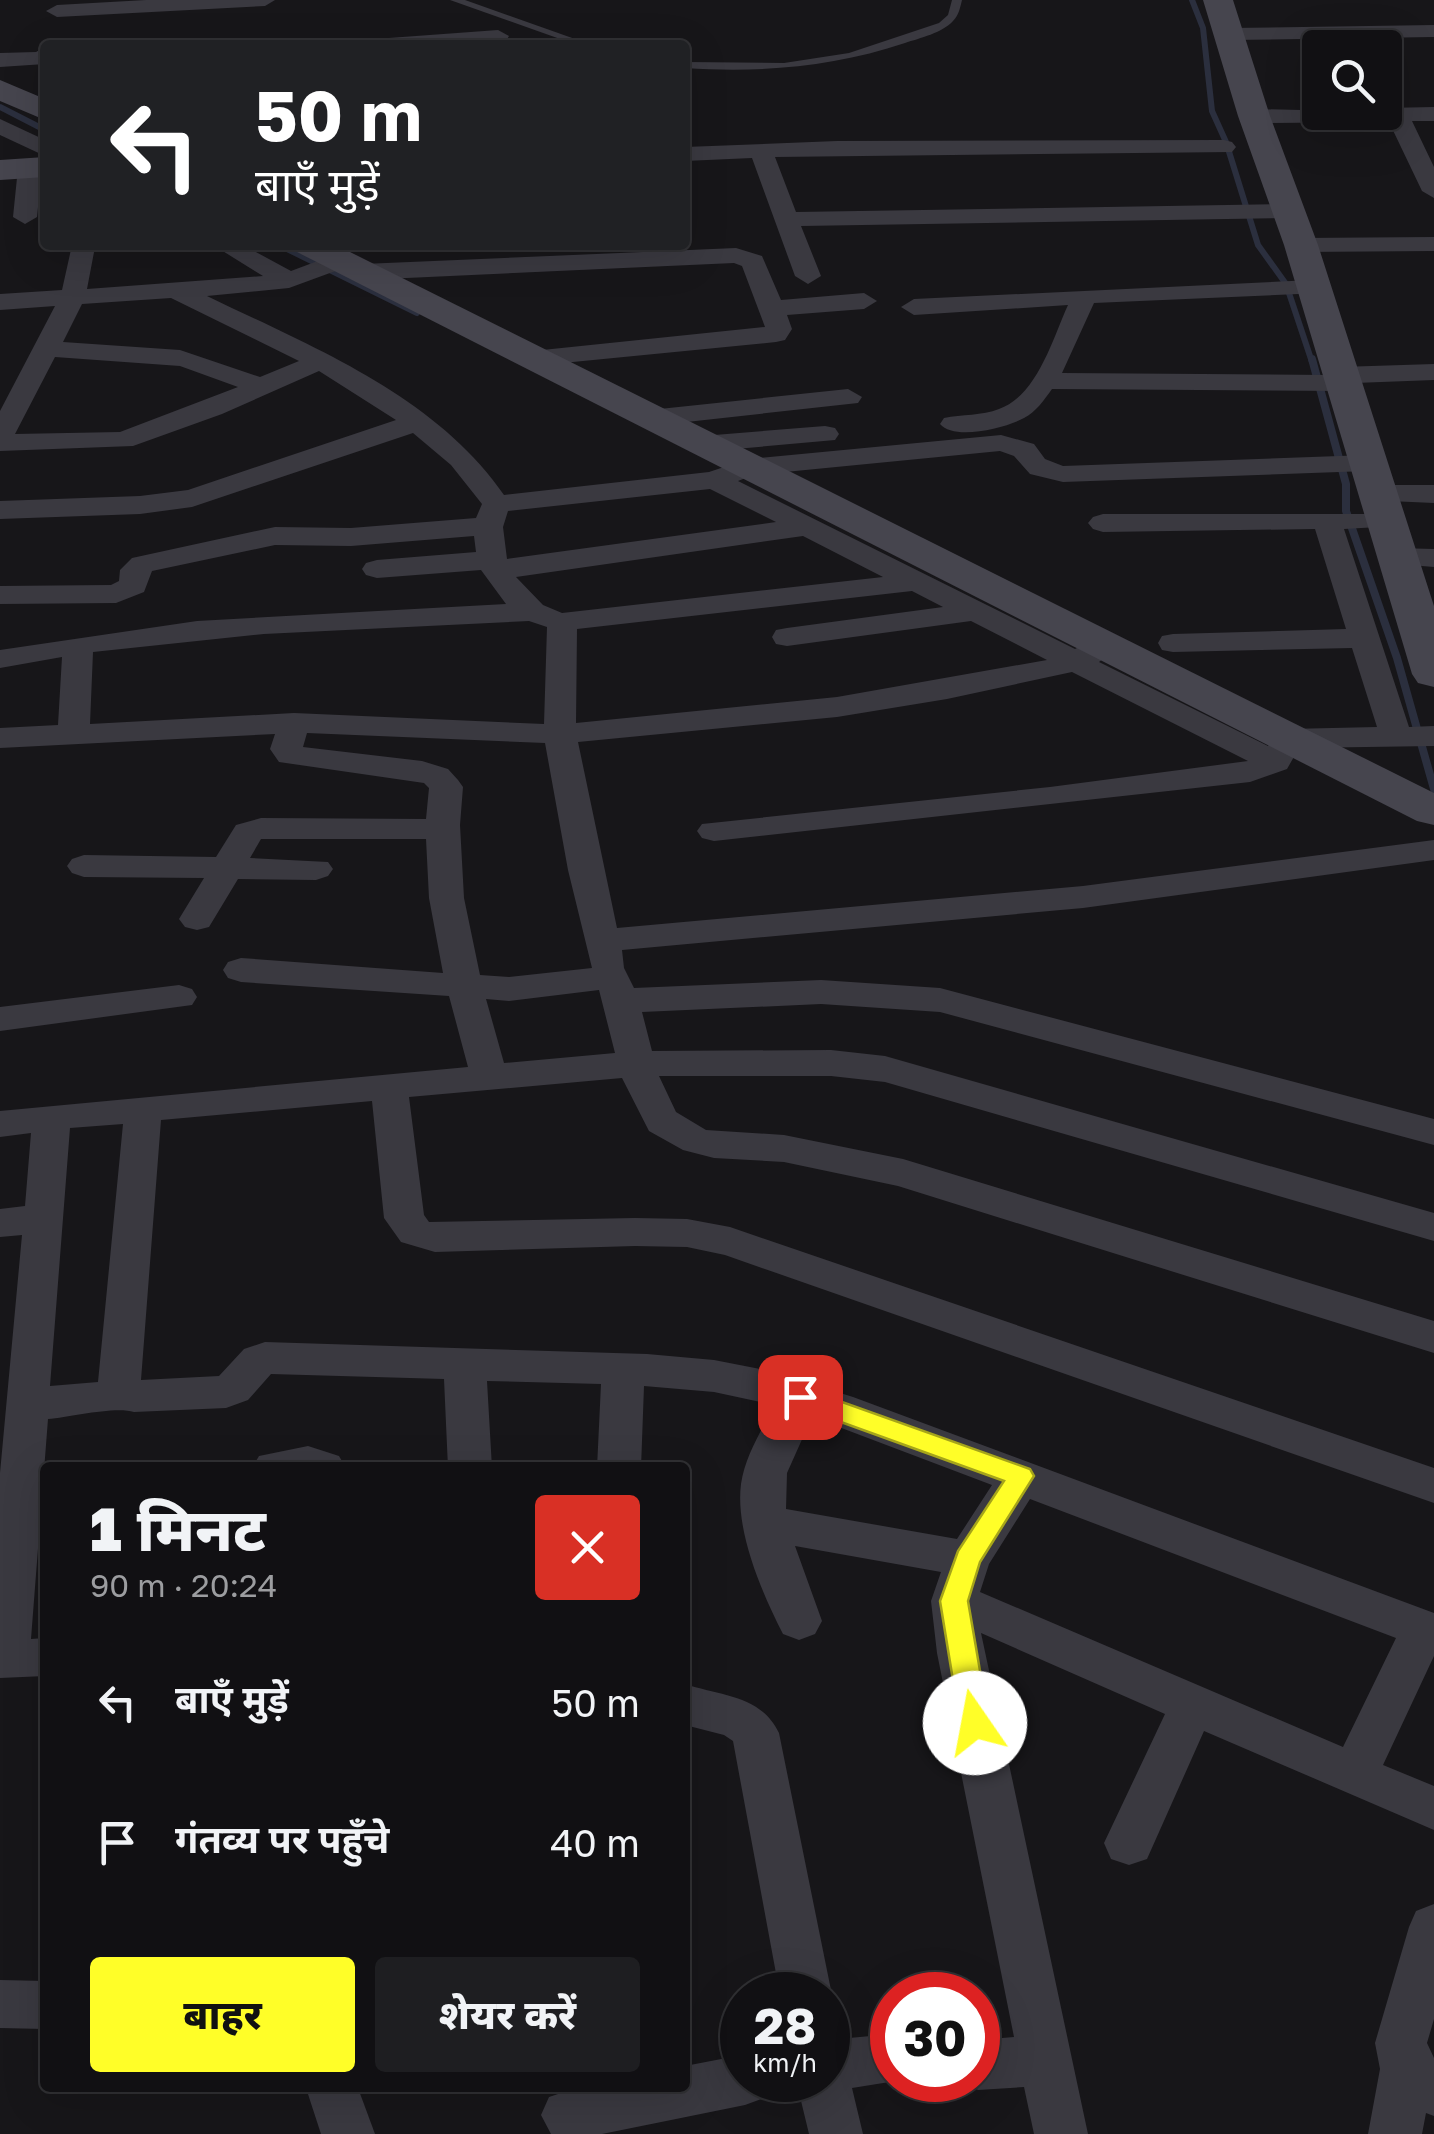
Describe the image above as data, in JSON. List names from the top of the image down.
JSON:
{
  "page": {
    "turn": ["50 m", "बाएँ मुड़ें"],
    "heading": ["1 मिनट", "90 m · 20:24"],
    "list": [
      {
        "name": "बाएँ मुड़ें",
        "value": "50 m"
      },
      {
        "name": "गंतव्य पर पहुँचे",
        "value": "40 m"
      }
    ],
    "buttons": ["बाहर", "शेयर करें"],
    "speed": "28 km/h",
    "limit": "30"
  }
}
